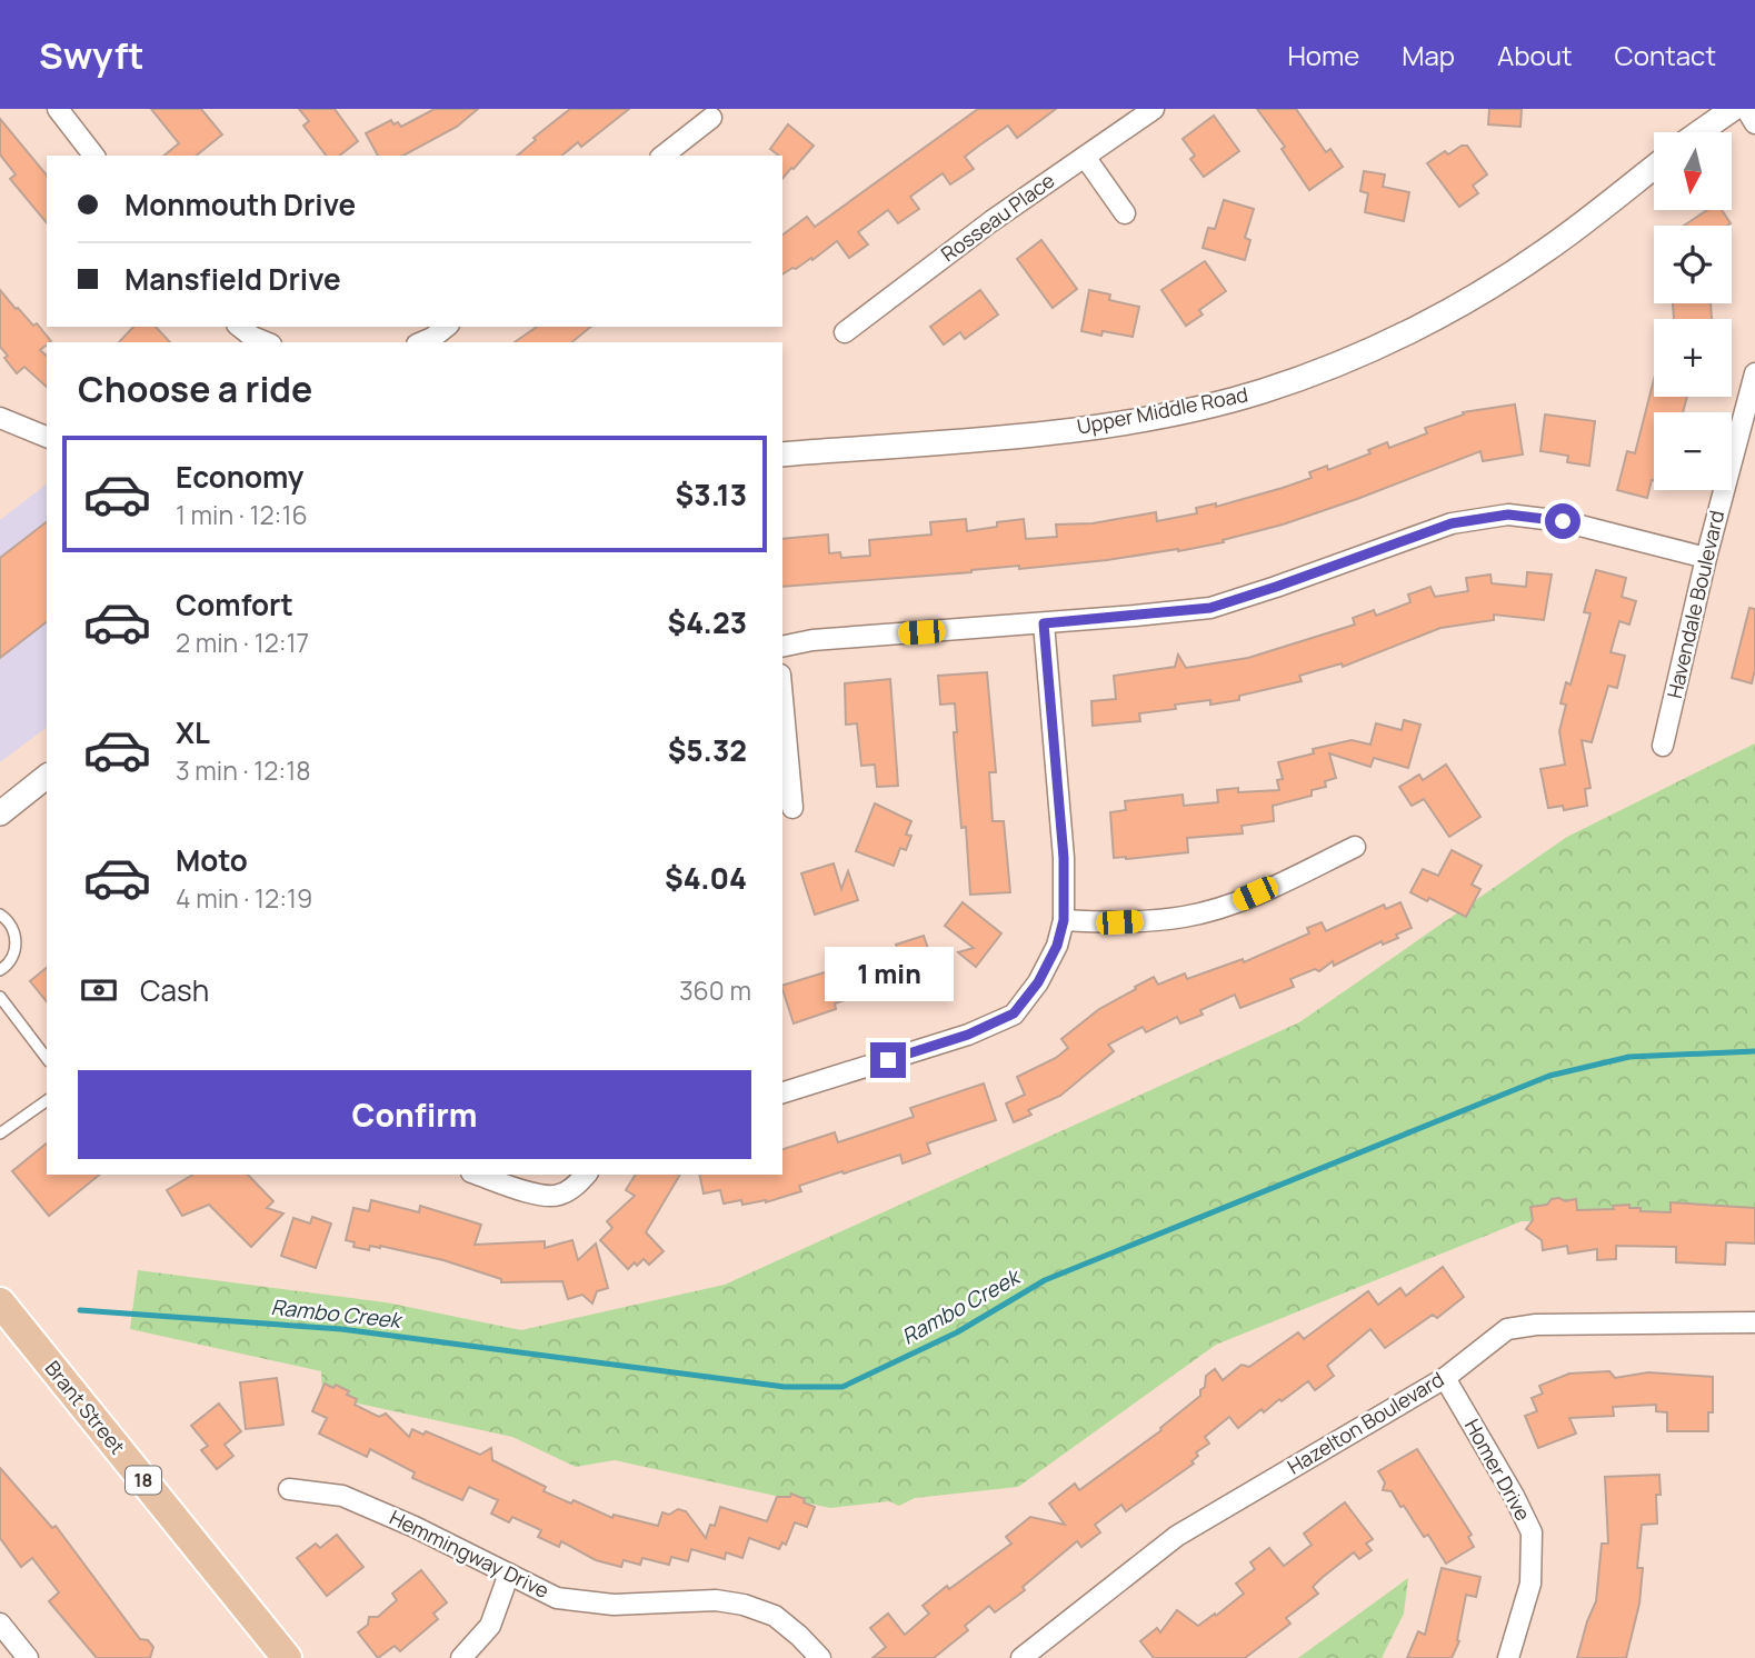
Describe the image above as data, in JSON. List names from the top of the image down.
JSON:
{
  "streets": {
    "main road": ["Brant Street", "18"],
    "street": [
      "Rosseau Place",
      "Upper Middle Road",
      "Havendale Boulevard",
      "Hazelton Boulevard",
      "Homer Drive",
      "Hemmingway Drive"
    ]
  },
  "crossings": [
    ["Hazelton Boulevard", "Homer Drive"]
  ],
  "water": ["Rambo Creek"],
  "north": "bottom",
  "page": {
    "header": "Swyft",
    "nav": [
      "Home",
      "Map",
      "About",
      "Contact"
    ],
    "map_buttons": ["+", "−"],
    "banner": ["Monmouth Drive", "Mansfield Drive"],
    "heading": "Choose a ride",
    "list": [
      {
        "name": "Economy",
        "note": "1 min · 12:16",
        "value": "$3.13"
      },
      {
        "name": "Comfort",
        "note": "2 min · 12:17",
        "value": "$4.23"
      },
      {
        "name": "XL",
        "note": "3 min · 12:18",
        "value": "$5.32"
      },
      {
        "name": "Moto",
        "note": "4 min · 12:19",
        "value": "$4.04"
      }
    ],
    "bubble": "1 min",
    "pay": ["Cash", "360 m"],
    "buttons": "Confirm"
  }
}
